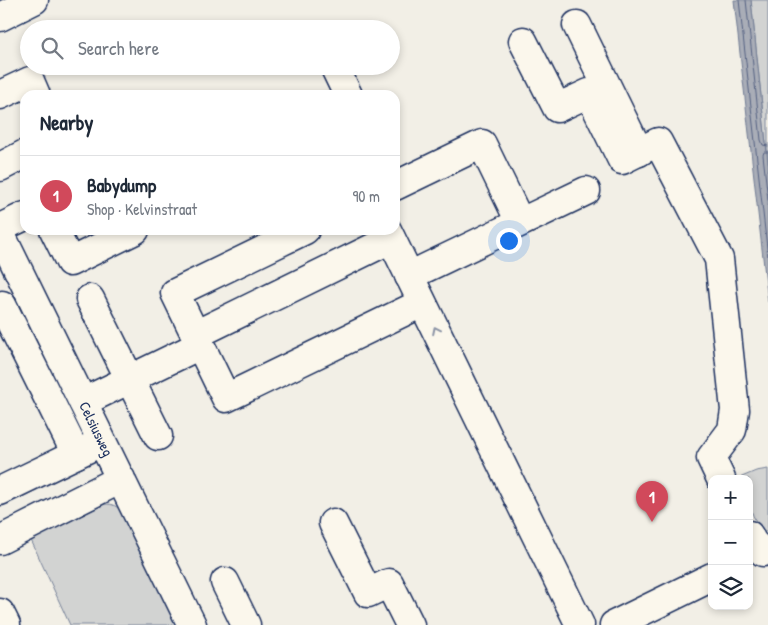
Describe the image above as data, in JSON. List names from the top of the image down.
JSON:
{
  "streets": {
    "street": ["Celsiusweg"]
  },
  "page": {
    "search": "Search here",
    "heading": "Nearby",
    "list": [
      {
        "mark": "1",
        "name": "Babydump",
        "note": "Shop · Kelvinstraat",
        "value": "90 m"
      }
    ],
    "map_buttons": ["+", "−"],
    "pins": "1"
  }
}
